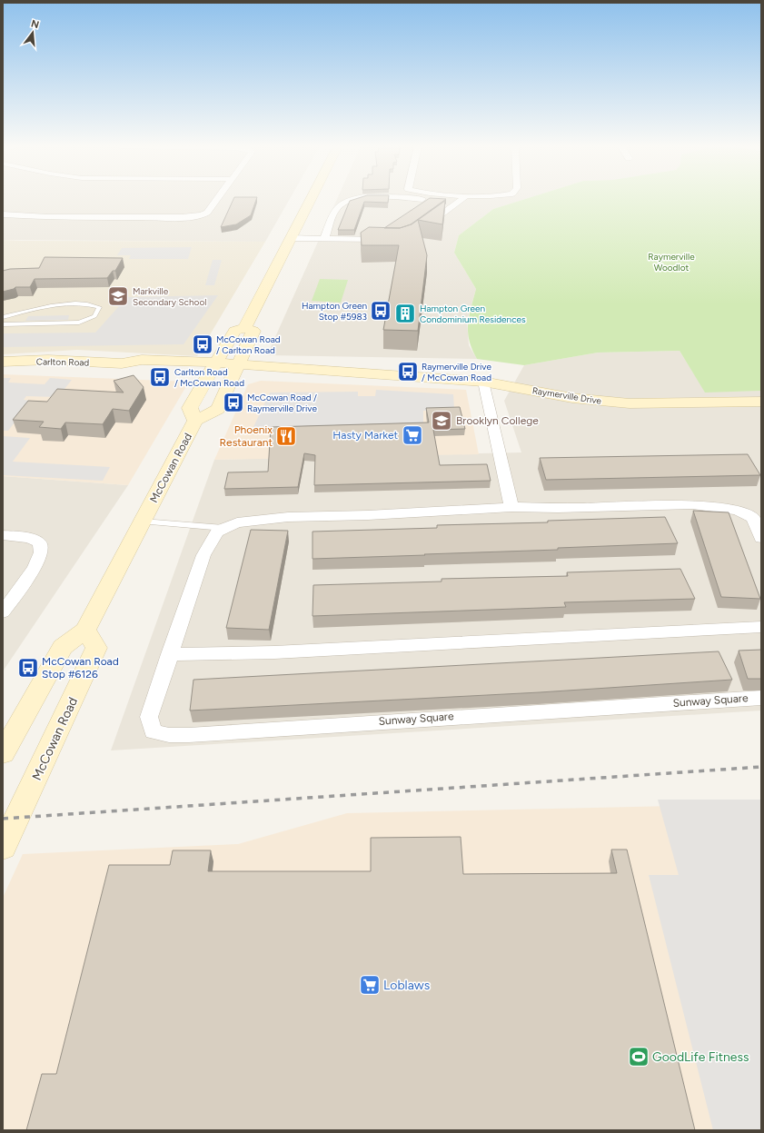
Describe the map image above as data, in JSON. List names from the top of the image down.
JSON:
{
  "streets": {
    "main road": ["Carlton Road", "Raymerville Drive", "McCowan Road"],
    "street": ["Sunway Square"]
  },
  "crossings": [
    ["Carlton Road", "Raymerville Drive"],
    ["Carlton Road", "McCowan Road"],
    ["Raymerville Drive", "McCowan Road"]
  ],
  "parks": ["Raymerville Woodlot"],
  "places": {
    "school or university": ["Markville Secondary School", "Brooklyn College"],
    "bus stop": [
      "Hampton Green Stop #5983",
      "McCowan Road / Carlton Road",
      "Raymerville Drive / McCowan Road",
      "Carlton Road / McCowan Road",
      "McCowan Road / Raymerville Drive",
      "McCowan Road Stop #6126"
    ],
    "building": ["Hampton Green Condominium Residences"],
    "supermarket": ["Hasty Market", "Loblaws"],
    "restaurant": ["Phoenix Restaurant"],
    "sports": ["GoodLife Fitness"]
  },
  "north": "top"
}
